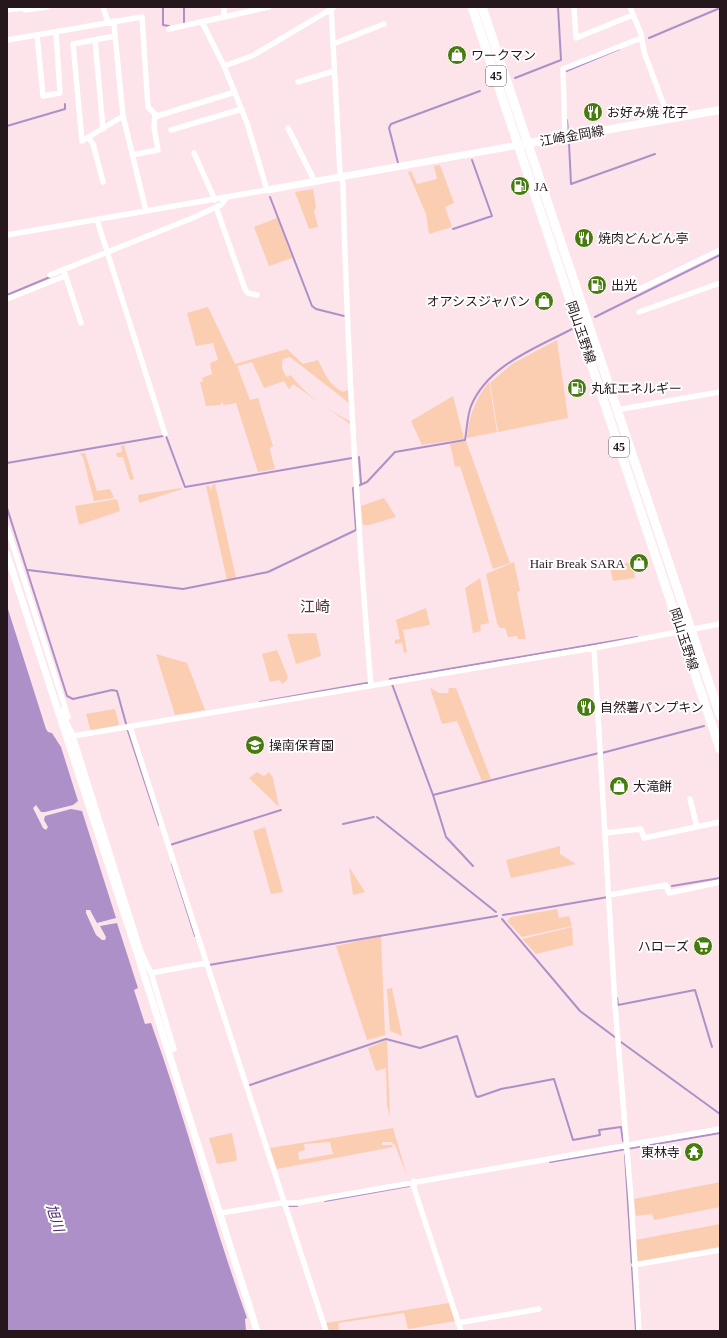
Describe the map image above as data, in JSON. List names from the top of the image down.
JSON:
{
  "streets": {
    "main road": ["45", "江崎金岡線", "岡山玉野線"]
  },
  "crossings": [
    ["江崎金岡線", "岡山玉野線"]
  ],
  "districts": ["江崎"],
  "water": ["旭川"],
  "places": {
    "shop": [
      "ワークマン",
      "オアシスジャパン",
      "Hair Break SARA",
      "大滝餅"
    ],
    "restaurant": ["お好み焼 花子", "焼肉どんどん亭", "自然薯パンプキン"],
    "fuel station": ["JA", "出光", "丸紅エネルギー"],
    "school or university": ["操南保育園"],
    "supermarket": ["ハローズ"],
    "temple": ["東林寺"]
  }
}
